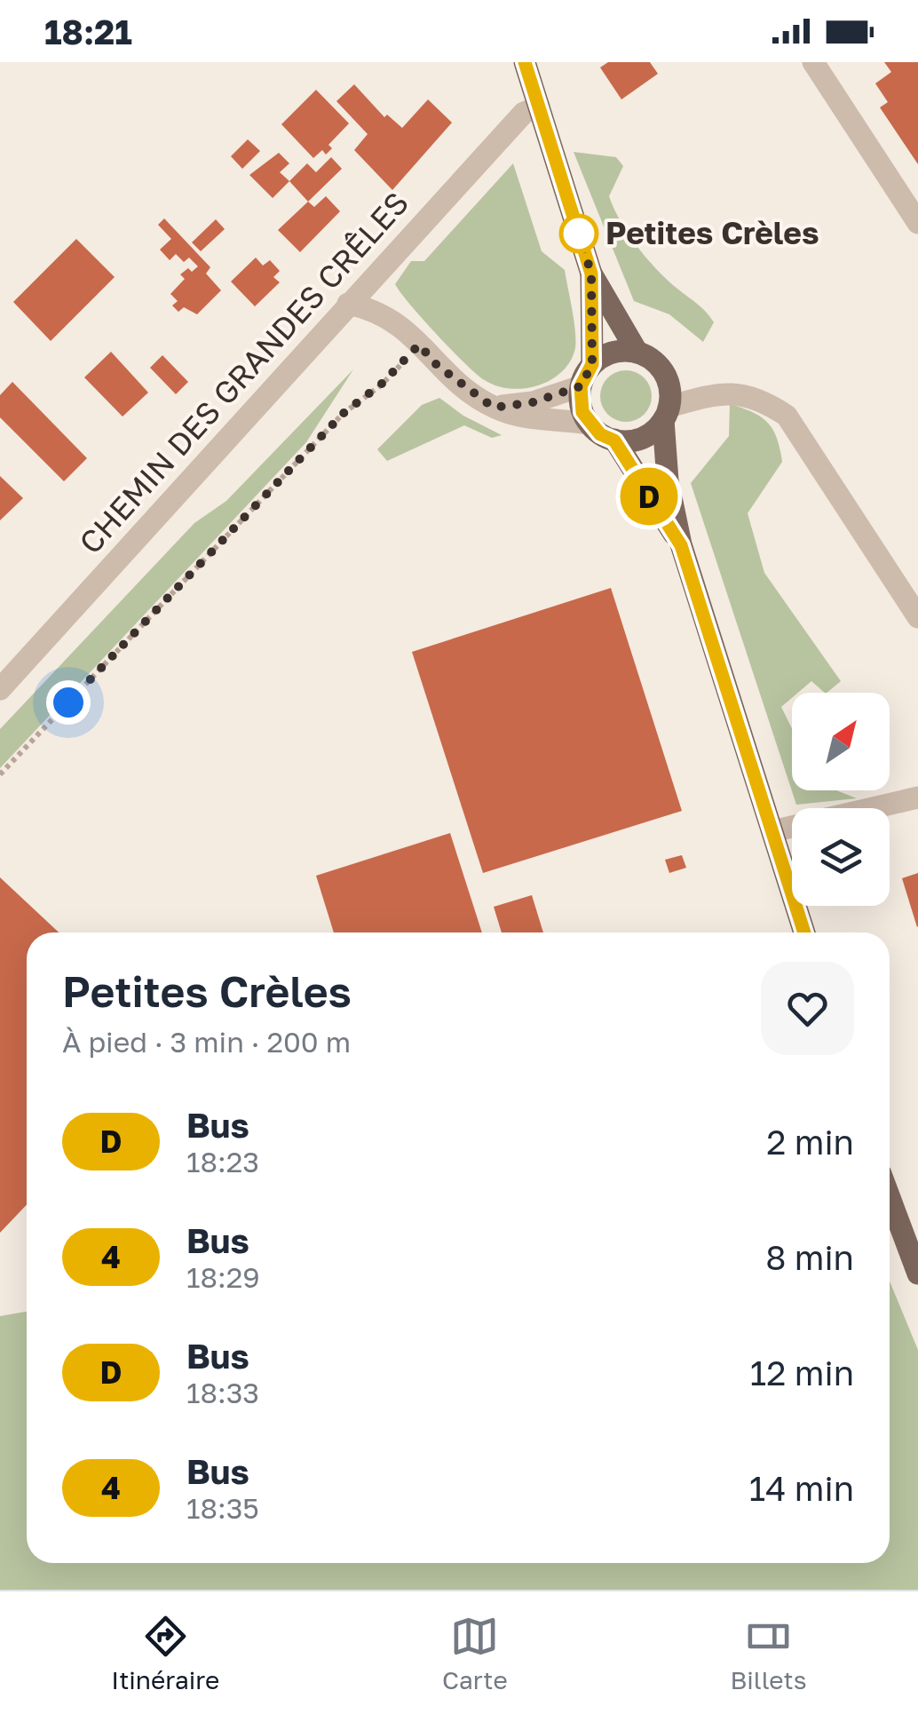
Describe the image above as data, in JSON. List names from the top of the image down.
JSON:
{
  "streets": {
    "street": ["CHEMIN DES GRANDES CRÊLES"]
  },
  "places": ["Petites Crèles"],
  "lines": ["bus line D"],
  "north": "top right",
  "page": {
    "status": "18:21",
    "on_map": "D",
    "heading": ["Petites Crèles", "À pied · 3 min · 200 m"],
    "list": [
      {
        "mark": "D",
        "name": "Bus",
        "note": "18:23",
        "value": "2 min"
      },
      {
        "mark": "4",
        "name": "Bus",
        "note": "18:29",
        "value": "8 min"
      },
      {
        "mark": "D",
        "name": "Bus",
        "note": "18:33",
        "value": "12 min"
      },
      {
        "mark": "4",
        "name": "Bus",
        "note": "18:35",
        "value": "14 min"
      }
    ],
    "tabs": ["Itinéraire", "Carte", "Billets"]
  }
}
